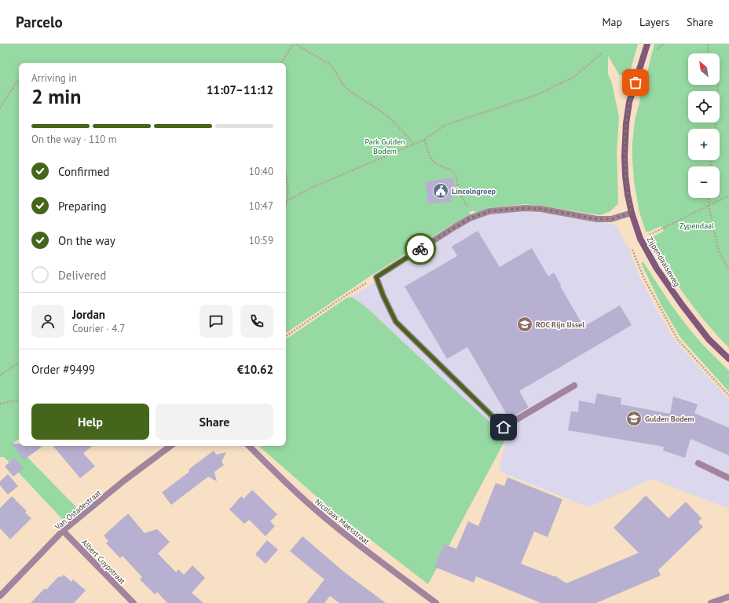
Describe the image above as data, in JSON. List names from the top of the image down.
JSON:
{
  "streets": {
    "main road": ["Zijpendaalseweg"],
    "street": ["Van Ostadestraat", "Nicolaas Maesstraat", "Albert Cuypstraat"]
  },
  "crossings": [
    ["Van Ostadestraat", "Albert Cuypstraat"]
  ],
  "parks": ["Park Gulden Bodem", "Zypendaal"],
  "places": {
    "public building": ["Lincolngroep"],
    "school or university": ["ROC Rijn IJssel", "Gulden Bodem"]
  },
  "north": "top left",
  "page": {
    "header": "Parcelo",
    "nav": ["Map", "Layers", "Share"],
    "map_buttons": ["+", "−"],
    "heading": ["2 min", "Arriving in", "11:07–11:12"],
    "panel": [
      "Jordan",
      "Courier · 4.7",
      "Order #9499",
      "€10.62"
    ],
    "bar": "On the way · 110 m",
    "list": [
      ["Confirmed", "10:40"],
      ["Preparing", "10:47"],
      ["On the way", "10:59"],
      "Delivered"
    ],
    "buttons": ["Help", "Share"]
  }
}
